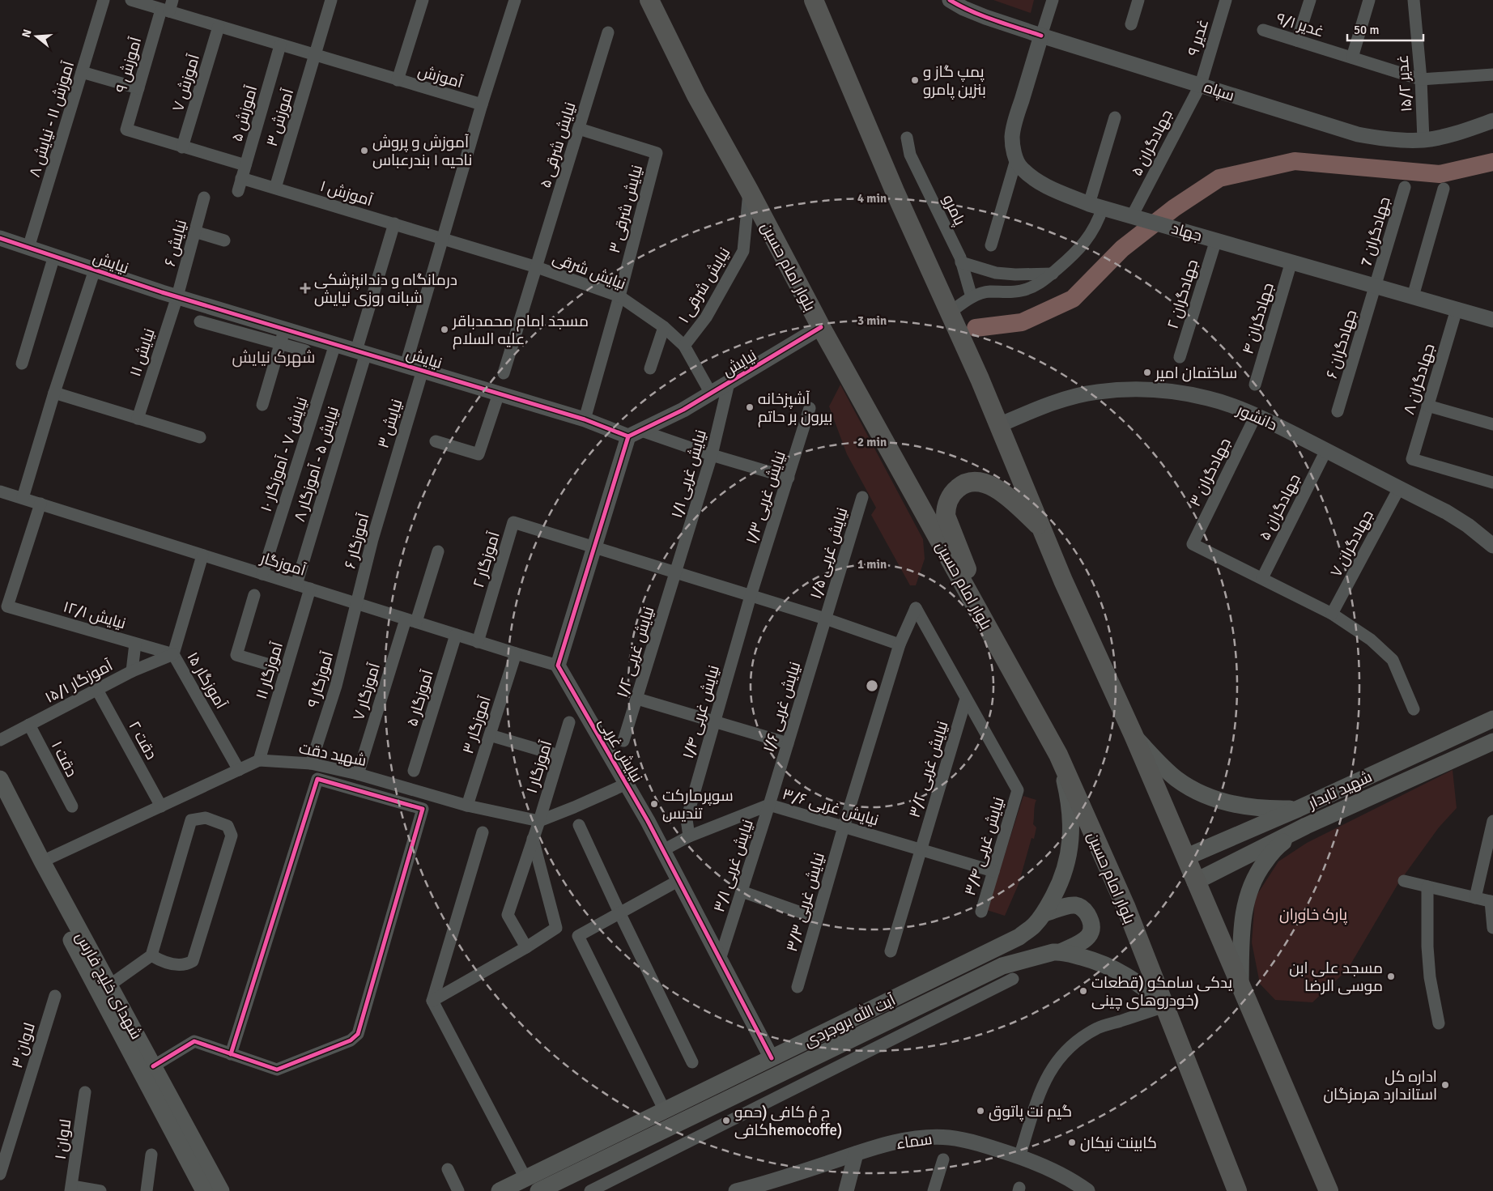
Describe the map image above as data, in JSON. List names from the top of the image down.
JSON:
{
  "streets": {
    "main road": [
      "بلوار امام حسین",
      "شهید تابدار",
      "شهدای خلیج فارس",
      "آیت الله بروجردی"
    ],
    "street": [
      "غدیر ۹/۱",
      "غدیر ۹",
      "آموزش ۹",
      "آموزش",
      "آموزش ۷",
      "غدیر ۱۵/۲",
      "سپاه",
      "آموزش ۵",
      "آموزش ۳",
      "آموزش ۱۱ - نیایش ۸",
      "جهادگران ۵",
      "نیایش شرقی ۵",
      "آموزش ۱",
      "نیایش شرقی ۳",
      "پامرو",
      "جهاد",
      "جهادگران 7",
      "نیایش ۶",
      "نیایش",
      "نیایش شرقی",
      "نیایش شرقی ۱",
      "جهادگران ۲",
      "جهادگران ۴",
      "جهادگران ۶",
      "نیایش ۱۱",
      "جهادگران ۸",
      "دانشور",
      "نیایش ۳",
      "نیایش ۷ - آموزگار ۱۰",
      "نیایش ۵ - آموزگار ۸",
      "جهادگران ۳",
      "نیایش غربی ۱/۱",
      "نیایش غربی ۱/۳",
      "آموزگار ۶",
      "جهادگران ۷",
      "نیایش غربی ۱/۵",
      "آموزگار ۲",
      "آموزگار",
      "نیایش ۱۲/۱",
      "نیایش غربی ۱/۲",
      "آموزگار ۱۱",
      "آموزگار ۹",
      "آموزگار ۱۵",
      "آموزگار ۱۵/۱",
      "آموزگار ۷",
      "آموزگار ۵",
      "نیایش غربی ۱/۶",
      "نیایش غربی ۱/۴",
      "آموزگار ۳",
      "دقت ۲",
      "نیایش غربی",
      "شهید دقت",
      "دقت ۱",
      "آموزگار ۱",
      "نیایش غربی ۳/۲",
      "نیایش غربی ۳/۶",
      "نیایش غربی ۳/۴",
      "نیایش غربی ۳/۱",
      "نیایش غربی ۳/۳",
      "لاوان ۳",
      "لاوان ۱",
      "سماء"
    ]
  },
  "crossings": [
    ["غدیر ۹/۱", "غدیر ۱۵/۲"],
    ["غدیر ۹", "سپاه"],
    ["غدیر ۹", "جهادگران ۵"],
    ["آموزش ۹", "آموزش"],
    ["آموزش ۹", "آموزش ۷"],
    ["آموزش", "آموزش ۷"],
    ["آموزش", "آموزش ۵"],
    ["آموزش", "آموزش ۳"],
    ["غدیر ۱۵/۲", "سپاه"],
    ["سپاه", "جهادگران ۵"],
    ["سپاه", "جهاد"],
    ["آموزش ۵", "آموزش ۱"],
    ["آموزش ۳", "آموزش ۱"],
    ["آموزش ۱۱ - نیایش ۸", "نیایش"],
    ["جهادگران ۵", "جهاد"],
    ["جهادگران ۵", "دانشور"],
    ["جهادگران ۵", "جهادگران ۳"],
    ["نیایش شرقی ۵", "نیایش شرقی ۳"],
    ["نیایش شرقی ۵", "نیایش شرقی"],
    ["آموزش ۱", "نیایش شرقی"],
    ["آموزش ۱", "نیایش ۵ - آموزگار ۸"],
    ["نیایش شرقی ۳", "نیایش"],
    ["نیایش شرقی ۳", "نیایش شرقی"],
    ["جهاد", "جهادگران 7"],
    ["جهاد", "جهادگران ۲"],
    ["جهاد", "جهادگران ۴"],
    ["جهاد", "جهادگران ۶"],
    ["جهاد", "جهادگران ۸"],
    ["جهادگران 7", "جهادگران ۶"],
    ["نیایش ۶", "نیایش"],
    ["نیایش ۶", "نیایش ۱۱"],
    ["نیایش", "بلوار امام حسین"],
    ["نیایش", "نیایش شرقی"],
    ["نیایش", "نیایش ۱۱"],
    ["نیایش", "نیایش ۳"],
    ["نیایش", "نیایش ۷ - آموزگار ۱۰"],
    ["نیایش", "نیایش ۵ - آموزگار ۸"],
    ["نیایش", "نیایش غربی ۱/۱"],
    ["بلوار امام حسین", "نیایش شرقی ۱"],
    ["بلوار امام حسین", "آیت الله بروجردی"],
    ["نیایش شرقی", "نیایش شرقی ۱"],
    ["دانشور", "جهادگران ۳"],
    ["دانشور", "جهادگران ۷"],
    ["نیایش ۳", "آموزگار ۶"],
    ["نیایش ۷ - آموزگار ۱۰", "آموزگار"],
    ["نیایش ۵ - آموزگار ۸", "آموزگار"],
    ["نیایش غربی ۱/۱", "نیایش غربی ۱/۲"],
    ["نیایش غربی ۱/۳", "نیایش غربی ۱/۴"],
    ["آموزگار ۶", "آموزگار"],
    ["آموزگار ۶", "آموزگار ۹"],
    ["نیایش غربی ۱/۵", "نیایش غربی ۱/۶"],
    ["آموزگار ۲", "آموزگار"],
    ["آموزگار", "نیایش ۱۲/۱"],
    ["آموزگار", "آموزگار ۱۱"],
    ["آموزگار", "آموزگار ۹"],
    ["آموزگار", "آموزگار ۱۵"],
    ["آموزگار", "آموزگار ۷"],
    ["آموزگار", "آموزگار ۵"],
    ["آموزگار", "آموزگار ۳"],
    ["آموزگار", "نیایش غربی"],
    ["نیایش ۱۲/۱", "آموزگار ۱۵"],
    ["نیایش ۱۲/۱", "آموزگار ۱۵/۱"],
    ["آموزگار ۱۱", "شهید دقت"],
    ["آموزگار ۹", "شهید دقت"],
    ["آموزگار ۱۵", "آموزگار ۱۵/۱"],
    ["آموزگار ۱۵/۱", "دقت ۲"],
    ["آموزگار ۱۵/۱", "دقت ۱"],
    ["آموزگار ۷", "شهید دقت"],
    ["نیایش غربی ۱/۶", "نیایش غربی ۳/۶"],
    ["نیایش غربی ۱/۶", "نیایش غربی ۳/۱"],
    ["نیایش غربی ۱/۴", "نیایش غربی ۳/۶"],
    ["آموزگار ۳", "شهید دقت"],
    ["نیایش غربی", "نیایش غربی ۳/۶"],
    ["نیایش غربی", "نیایش غربی ۳/۱"],
    ["نیایش غربی", "آیت الله بروجردی"],
    ["شهید دقت", "آموزگار ۱"],
    ["نیایش غربی ۳/۲", "نیایش غربی ۳/۶"],
    ["نیایش غربی ۳/۲", "نیایش غربی ۳/۴"],
    ["نیایش غربی ۳/۲", "نیایش غربی ۳/۳"],
    ["نیایش غربی ۳/۶", "نیایش غربی ۳/۴"],
    ["نیایش غربی ۳/۶", "نیایش غربی ۳/۱"],
    ["نیایش غربی ۳/۶", "نیایش غربی ۳/۳"],
    ["نیایش غربی ۳/۴", "نیایش غربی ۳/۳"]
  ],
  "districts": ["شهرک نیایش"],
  "parks": ["پارک خاوران"],
  "places": {
    "other": [
      "پمپ گاز و بنزین پامرو",
      "آموزش و پروش ناحیه ۱ بندرعباس",
      "مسجد امام محمدباقر علیه السلام",
      "ساختمان امیر",
      "آشپزخانه بیرون بر حاتم",
      "سوپرمارکت تندیس",
      "مسجد علی ابن موسی الرضا",
      "یدکی سامکو (قطعات خودروهای چینی)",
      "اداره کل استاندارد هرمزگان",
      "گیم نت پاتوق",
      "حِ مُ کافی (حمو کافیhemocoffe)",
      "کابینت نیکان"
    ],
    "health": ["درمانگاه و دندانپزشکی شبانه روزی نیایش"]
  },
  "scale_bar": "50 m",
  "north": "left",
  "rings": [
    "4 min",
    "3 min",
    "2 min",
    "1 min"
  ]
}
